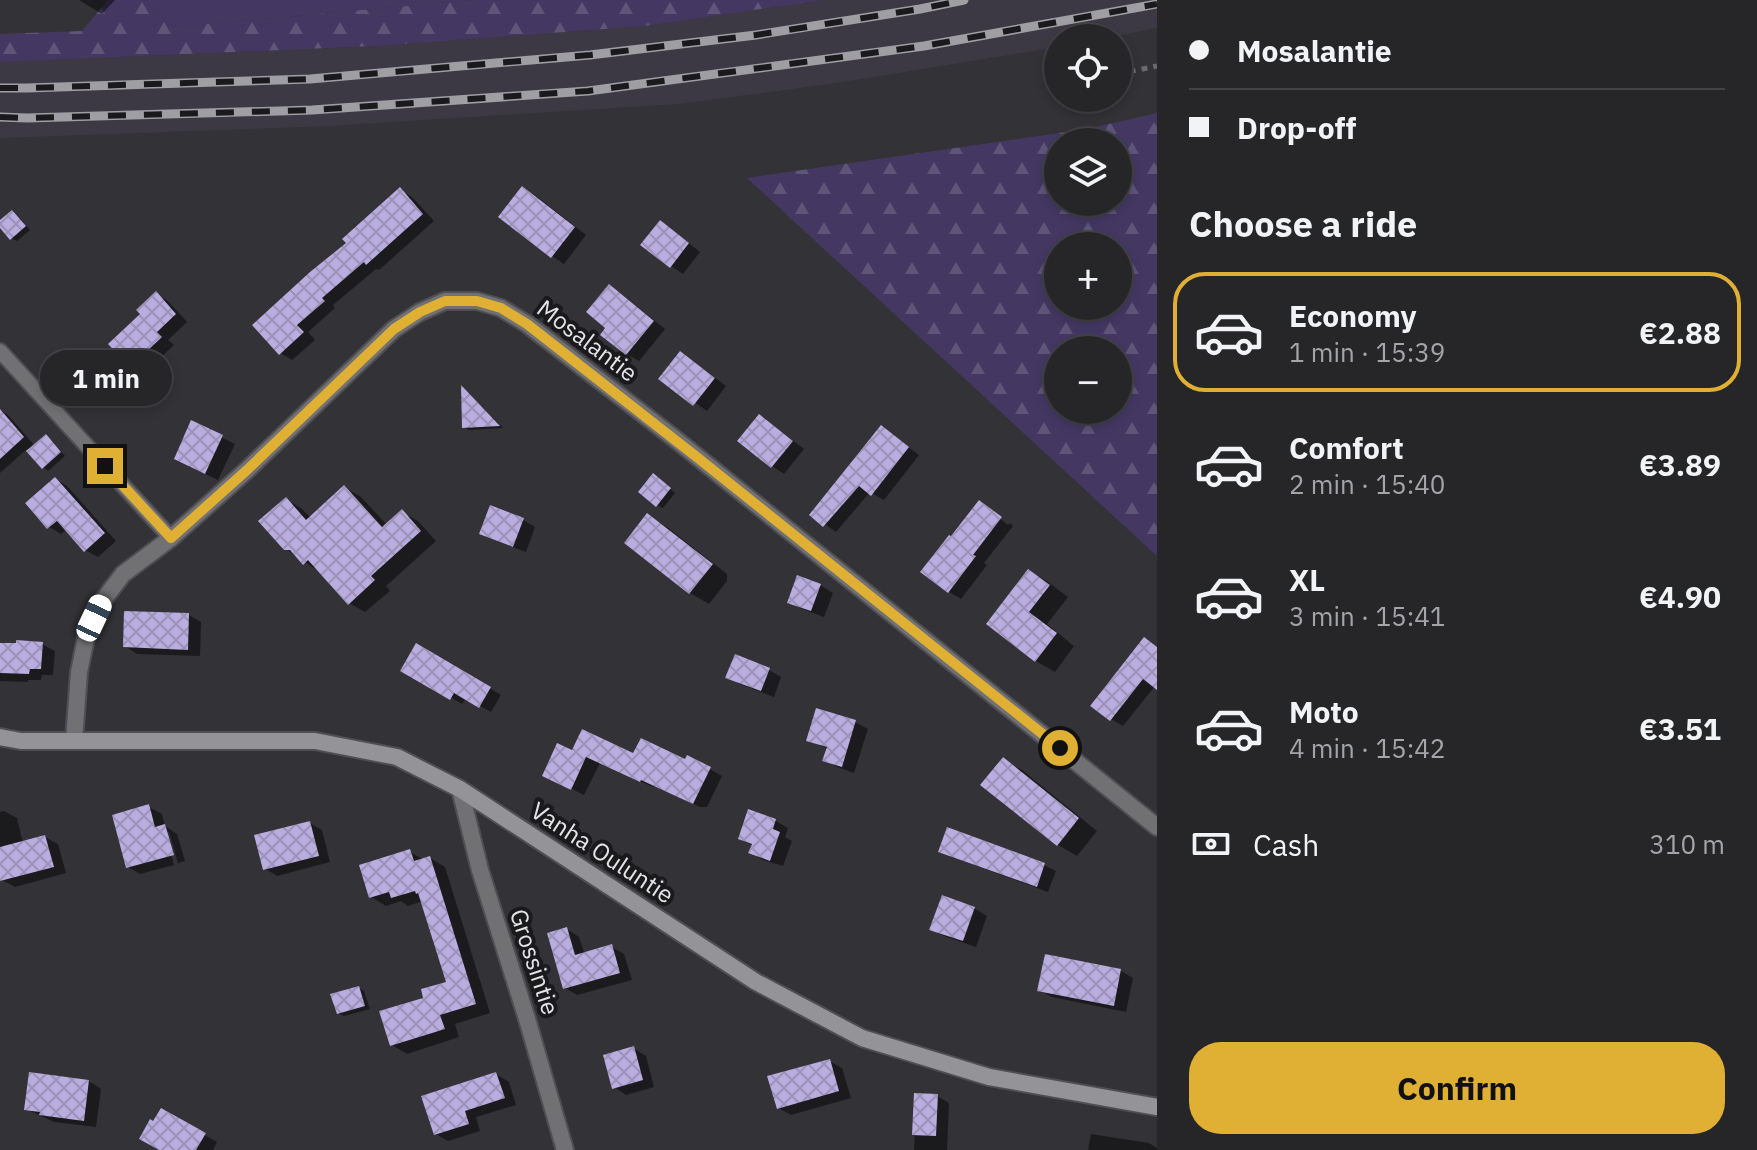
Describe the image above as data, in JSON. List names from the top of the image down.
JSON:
{
  "streets": {
    "street": ["Mosalantie", "Vanha Ouluntie", "Grossintie"]
  },
  "crossings": [
    ["Mosalantie", "Vanha Ouluntie"],
    ["Vanha Ouluntie", "Grossintie"]
  ],
  "page": {
    "banner": ["Mosalantie", "Drop-off"],
    "map_buttons": ["+", "−"],
    "heading": "Choose a ride",
    "list": [
      {
        "name": "Economy",
        "note": "1 min · 15:39",
        "value": "€2.88"
      },
      {
        "name": "Comfort",
        "note": "2 min · 15:40",
        "value": "€3.89"
      },
      {
        "name": "XL",
        "note": "3 min · 15:41",
        "value": "€4.90"
      },
      {
        "name": "Moto",
        "note": "4 min · 15:42",
        "value": "€3.51"
      }
    ],
    "bubble": "1 min",
    "pay": ["Cash", "310 m"],
    "buttons": "Confirm"
  }
}
